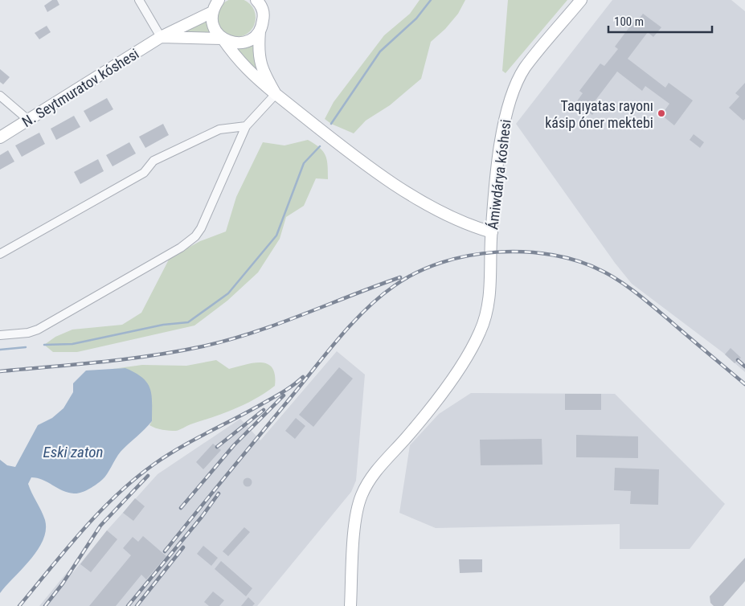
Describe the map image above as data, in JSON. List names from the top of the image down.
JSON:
{
  "streets": {
    "street": ["N. Seytmuratov kóshesi", "Ámiwdárya kóshesi"]
  },
  "water": ["Eski zaton"],
  "places": ["Taqıyatas rayonı kásip óner mektebi"],
  "scale_bar": "100 m"
}
